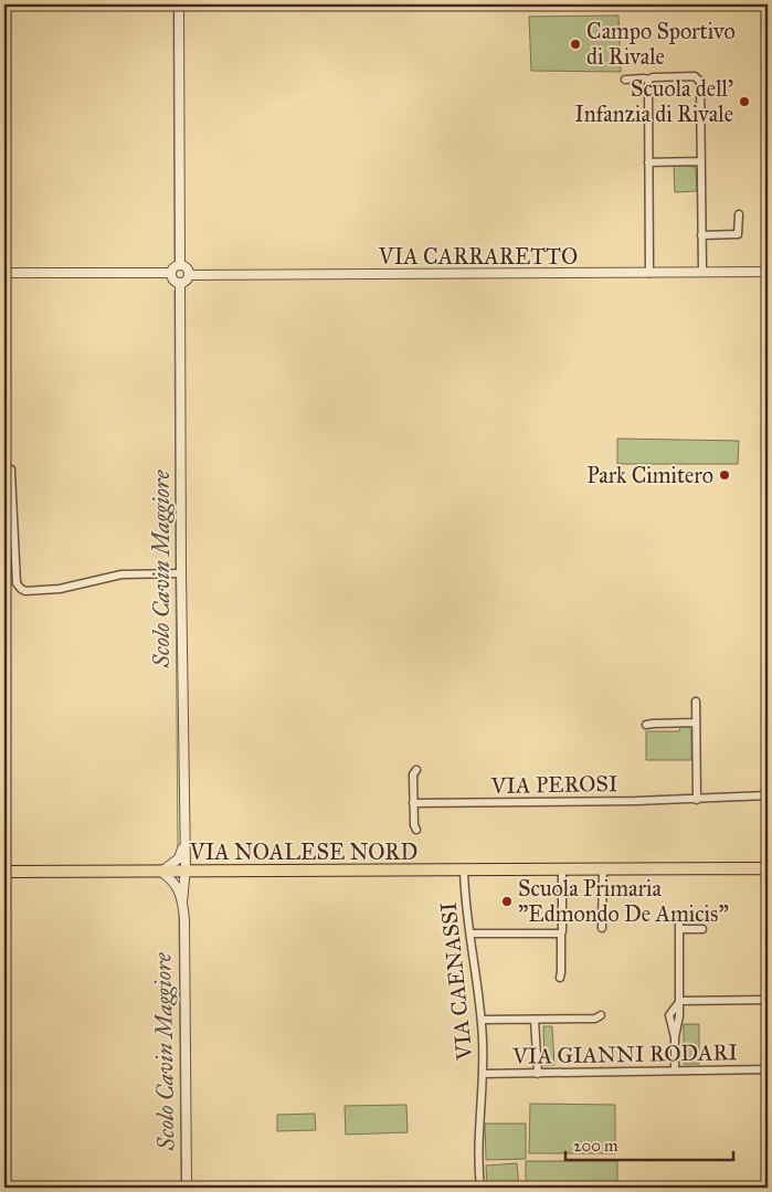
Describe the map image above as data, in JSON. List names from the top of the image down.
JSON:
{
  "streets": {
    "main road": ["VIA NOALESE NORD"],
    "street": [
      "VIA CARRARETTO",
      "VIA PEROSI",
      "VIA CAENASSI",
      "VIA GIANNI RODARI"
    ]
  },
  "crossings": [
    ["VIA NOALESE NORD", "VIA CAENASSI"],
    ["VIA CAENASSI", "VIA GIANNI RODARI"]
  ],
  "water": ["Scolo Cavin Maggiore"],
  "places": [
    "Campo Sportivo di Rivale",
    "Scuola dell' Infanzia di Rivale",
    "Park Cimitero",
    "Scuola Primaria \"Edmondo De Amicis\""
  ],
  "scale_bar": "200 m"
}
